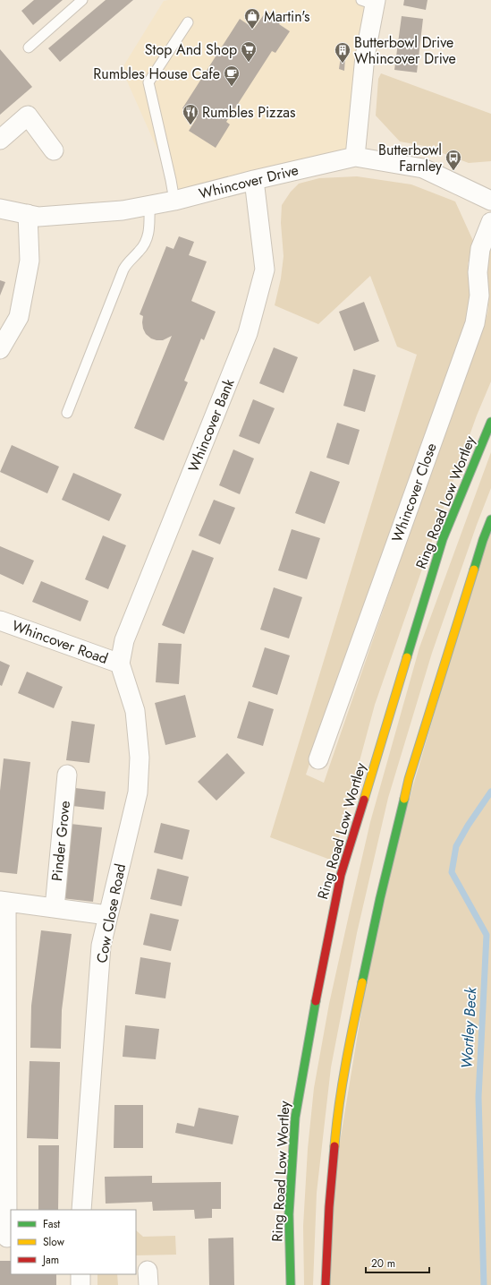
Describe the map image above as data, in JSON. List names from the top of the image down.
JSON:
{
  "streets": {
    "highway": ["Ring Road Low Wortley"],
    "street": [
      "Whincover Drive",
      "Whincover Bank",
      "Whincover Close",
      "Whincover Road",
      "Pinder Grove",
      "Cow Close Road"
    ]
  },
  "crossings": [
    ["Whincover Drive", "Whincover Bank"],
    ["Whincover Bank", "Whincover Road"],
    ["Whincover Bank", "Cow Close Road"],
    ["Whincover Road", "Cow Close Road"]
  ],
  "water": ["Wortley Beck"],
  "places": {
    "shop": ["Martin's"],
    "supermarket": ["Stop And Shop"],
    "building": ["Butterbowl Drive Whincover Drive"],
    "cafe": ["Rumbles House Cafe"],
    "restaurant": ["Rumbles Pizzas"],
    "bus stop": ["Butterbowl Farnley"]
  },
  "legend": ["Fast", "Slow", "Jam"],
  "scale_bar": "20 m"
}
